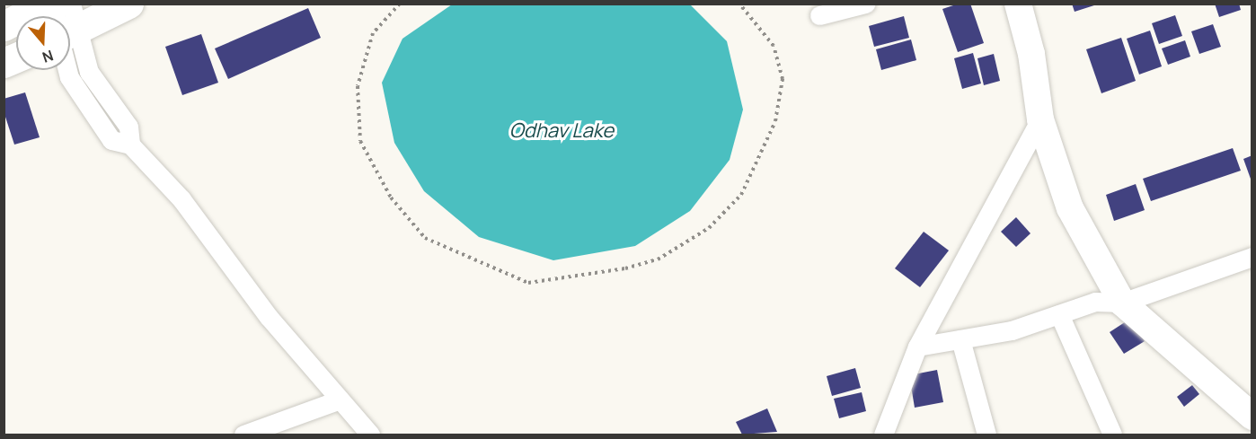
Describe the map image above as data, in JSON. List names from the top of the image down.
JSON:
{
  "water": ["Odhav Lake"],
  "north": "bottom"
}
